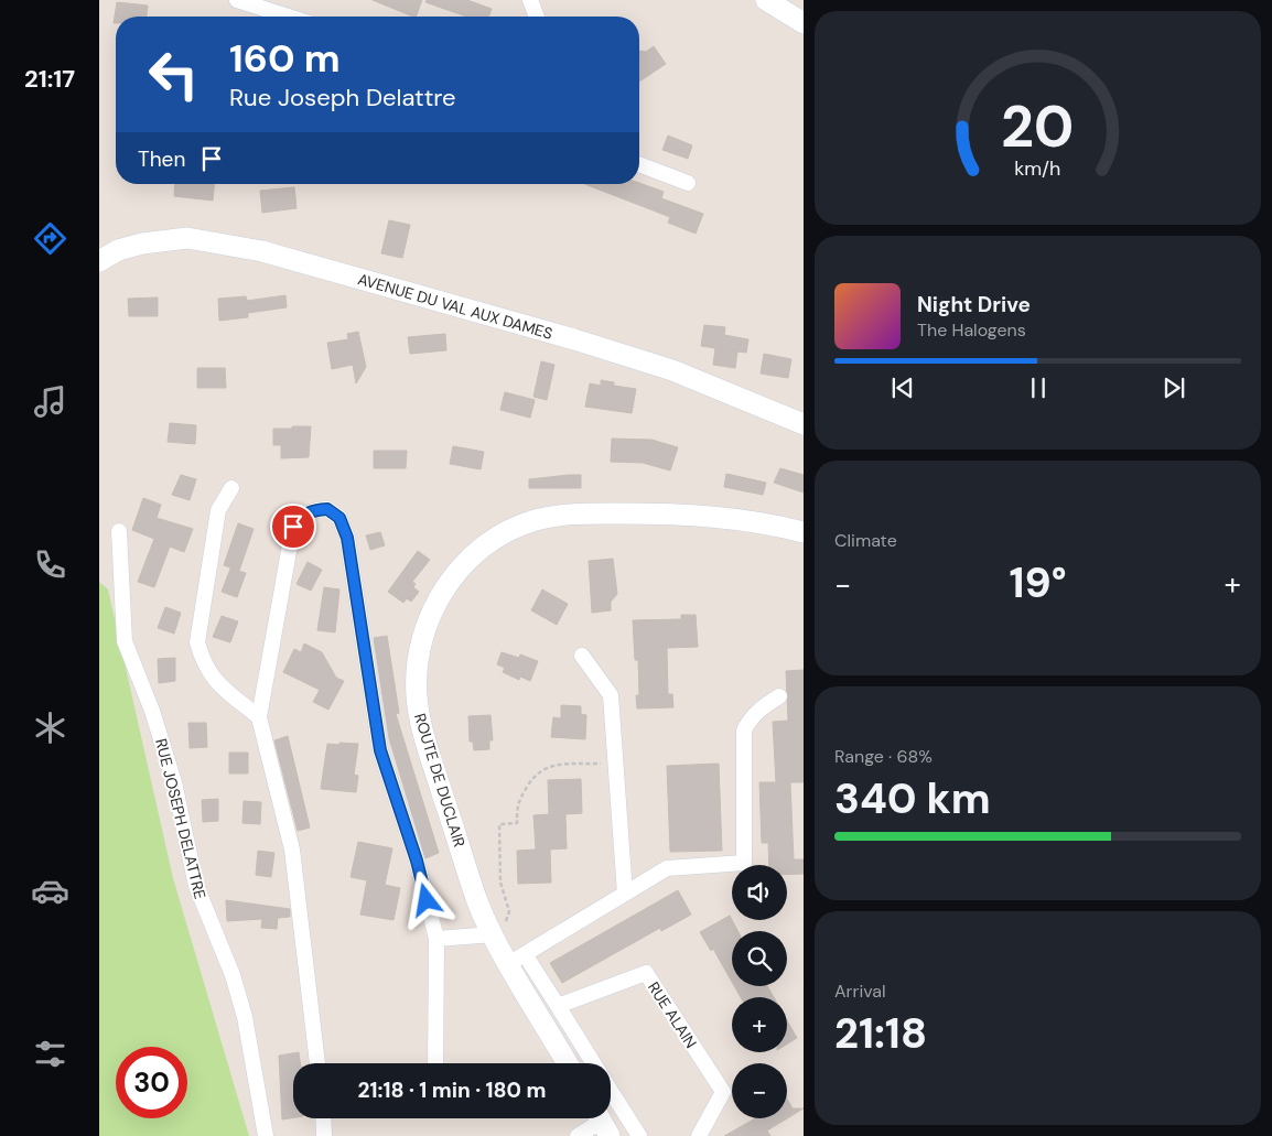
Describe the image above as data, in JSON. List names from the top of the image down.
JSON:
{
  "streets": {
    "street": [
      "AVENUE DU VAL AUX DAMES",
      "ROUTE DE DUCLAIR",
      "RUE JOSEPH DELATTRE",
      "RUE ALAIN"
    ]
  },
  "page": {
    "tabs": "21:17",
    "turn": ["160 m", "Rue Joseph Delattre"],
    "then": "Then",
    "song": ["Night Drive", "The Halogens"],
    "tile": [
      "Climate",
      ["Range · 68%", "340 km"],
      ["Arrival", "21:18"]
    ],
    "heat": ["−", "19°", "+"],
    "map_buttons": ["+", "−"],
    "limit": "30",
    "trip": "21:18 · 1 min · 180 m",
    "gauge": ["20", "km/h"]
  }
}
